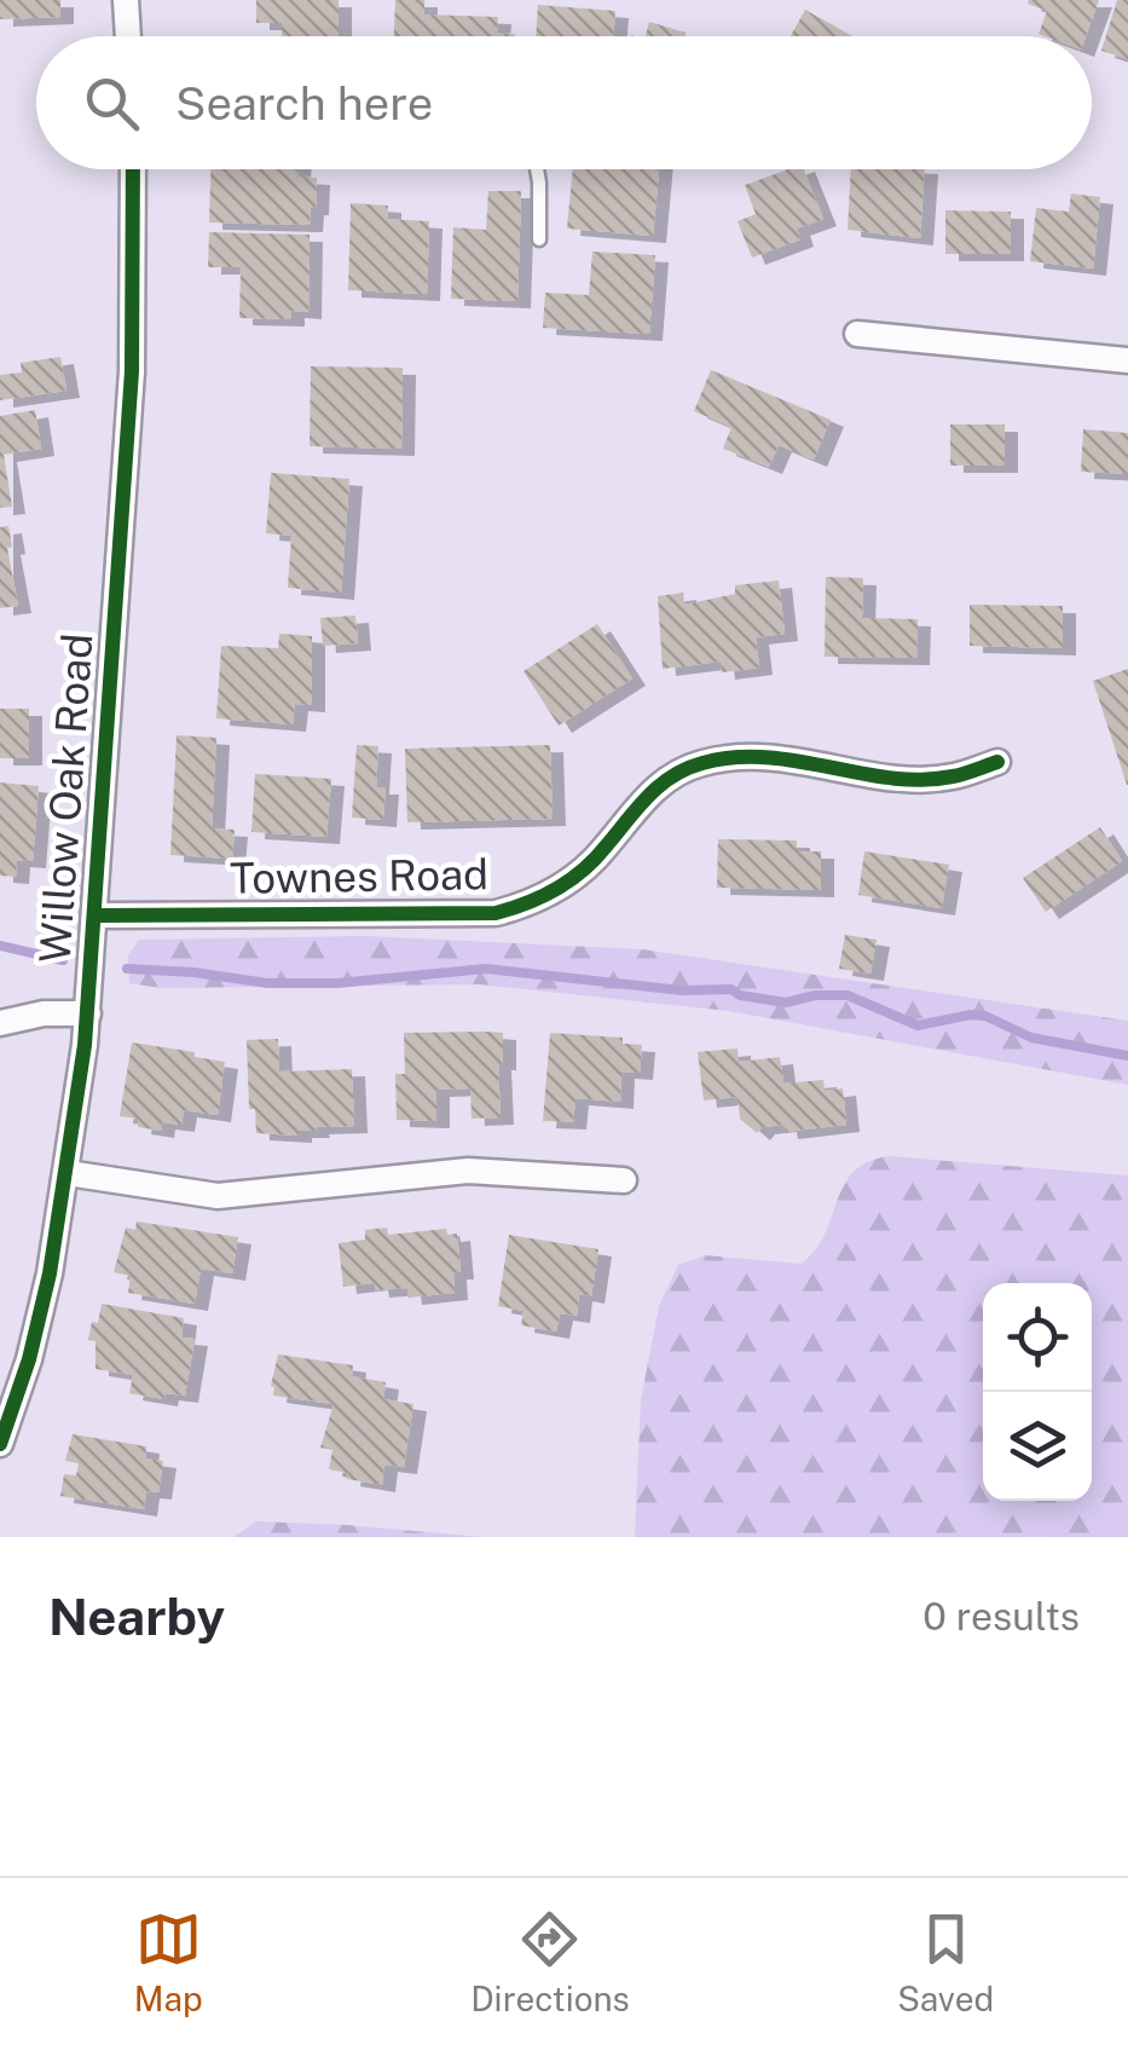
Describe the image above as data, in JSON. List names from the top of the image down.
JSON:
{
  "streets": {
    "street": ["Willow Oak Road", "Townes Road"]
  },
  "crossings": [
    ["Willow Oak Road", "Townes Road"]
  ],
  "page": {
    "search": "Search here",
    "heading": ["Nearby", "0 results"],
    "nav": ["Map", "Directions", "Saved"]
  }
}
